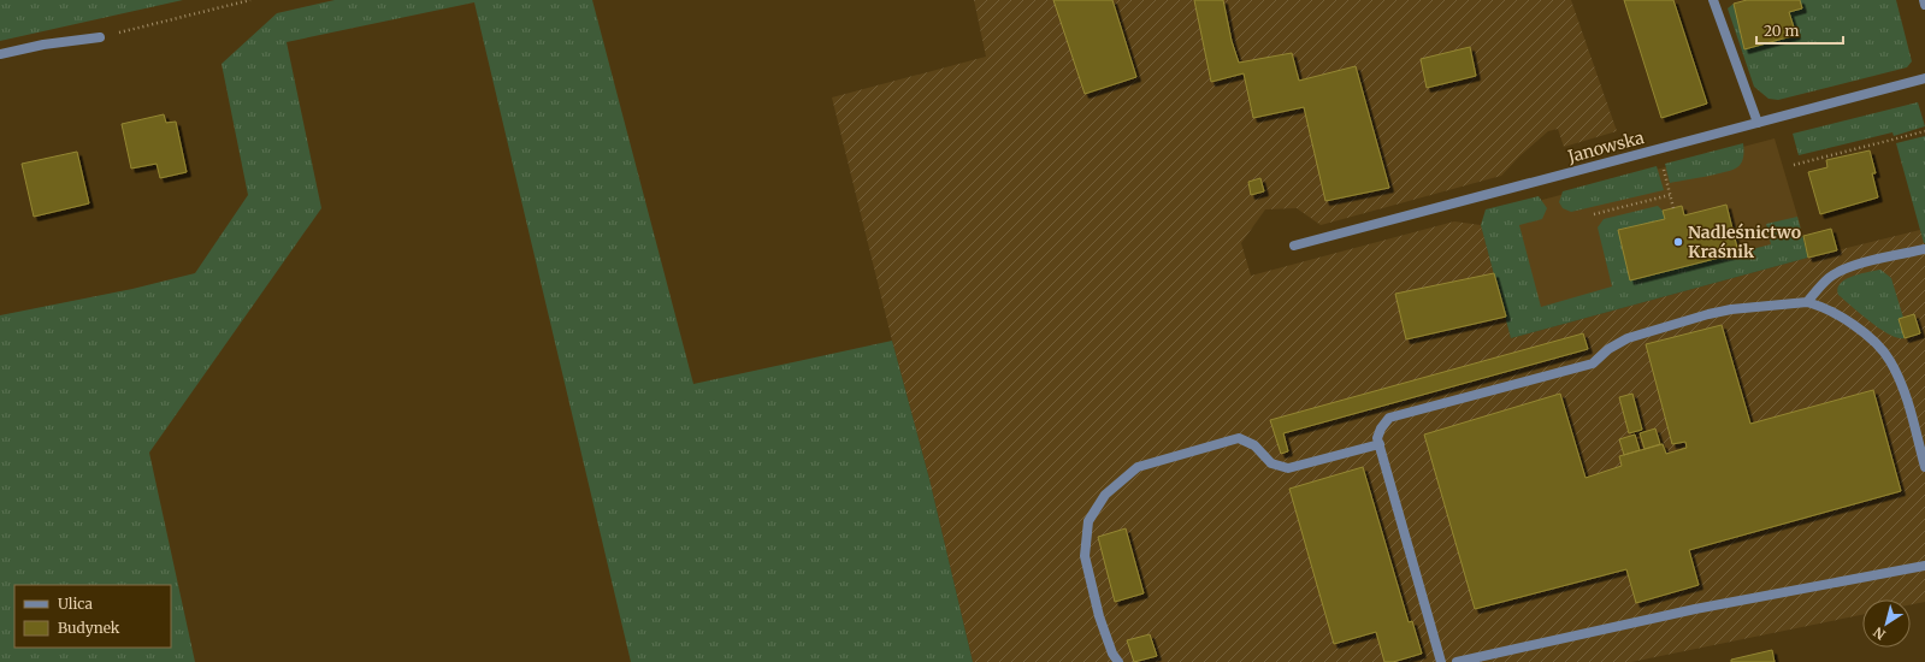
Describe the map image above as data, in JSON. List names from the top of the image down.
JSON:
{
  "streets": {
    "street": ["Janowska"]
  },
  "places": ["Nadleśnictwo Kraśnik"],
  "legend": ["Ulica", "Budynek"],
  "scale_bar": "20 m",
  "north": "bottom left"
}
